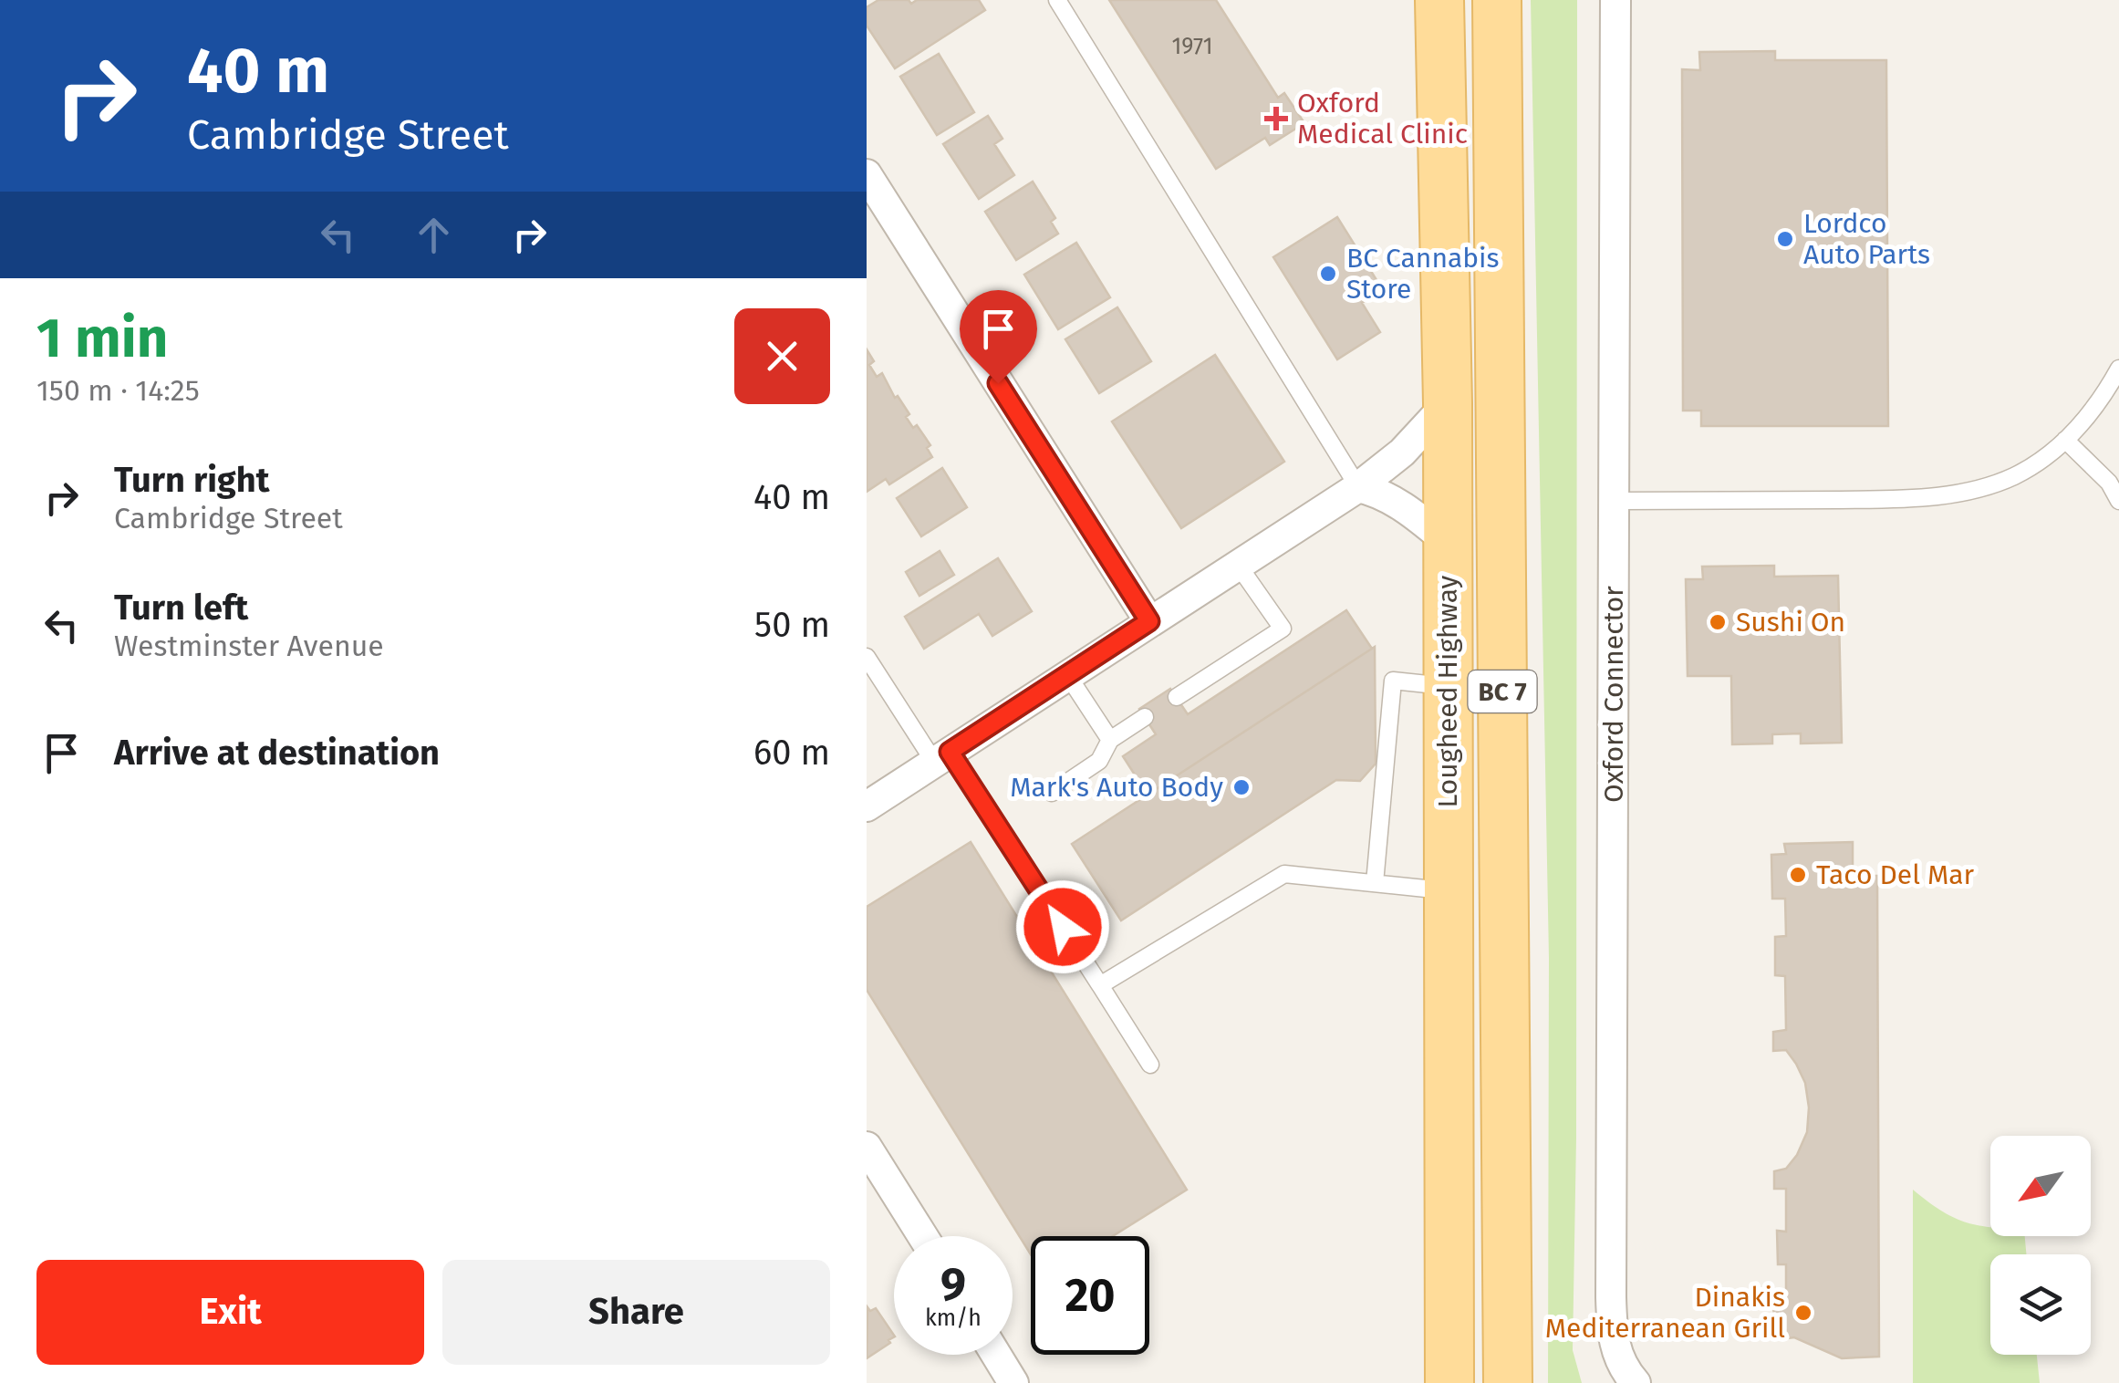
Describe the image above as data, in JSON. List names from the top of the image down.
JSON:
{
  "streets": {
    "main road": ["Lougheed Highway", "BC 7"],
    "street": ["Oxford Connector"]
  },
  "places": {
    "health": ["Oxford Medical Clinic"],
    "other": [
      "Lordco Auto Parts",
      "BC Cannabis Store",
      "Sushi On",
      "Mark's Auto Body",
      "Taco Del Mar",
      "Dinakis Mediterranean Grill"
    ]
  },
  "house_numbers": ["1971"],
  "north": "bottom left",
  "page": {
    "turn": ["40 m", "Cambridge Street"],
    "heading": ["1 min", "150 m · 14:25"],
    "list": [
      {
        "name": "Turn right",
        "note": "Cambridge Street",
        "value": "40 m"
      },
      {
        "name": "Turn left",
        "note": "Westminster Avenue",
        "value": "50 m"
      },
      {
        "name": "Arrive at destination",
        "value": "60 m"
      }
    ],
    "speed": "9 km/h",
    "limit": "20",
    "buttons": ["Exit", "Share"]
  }
}
